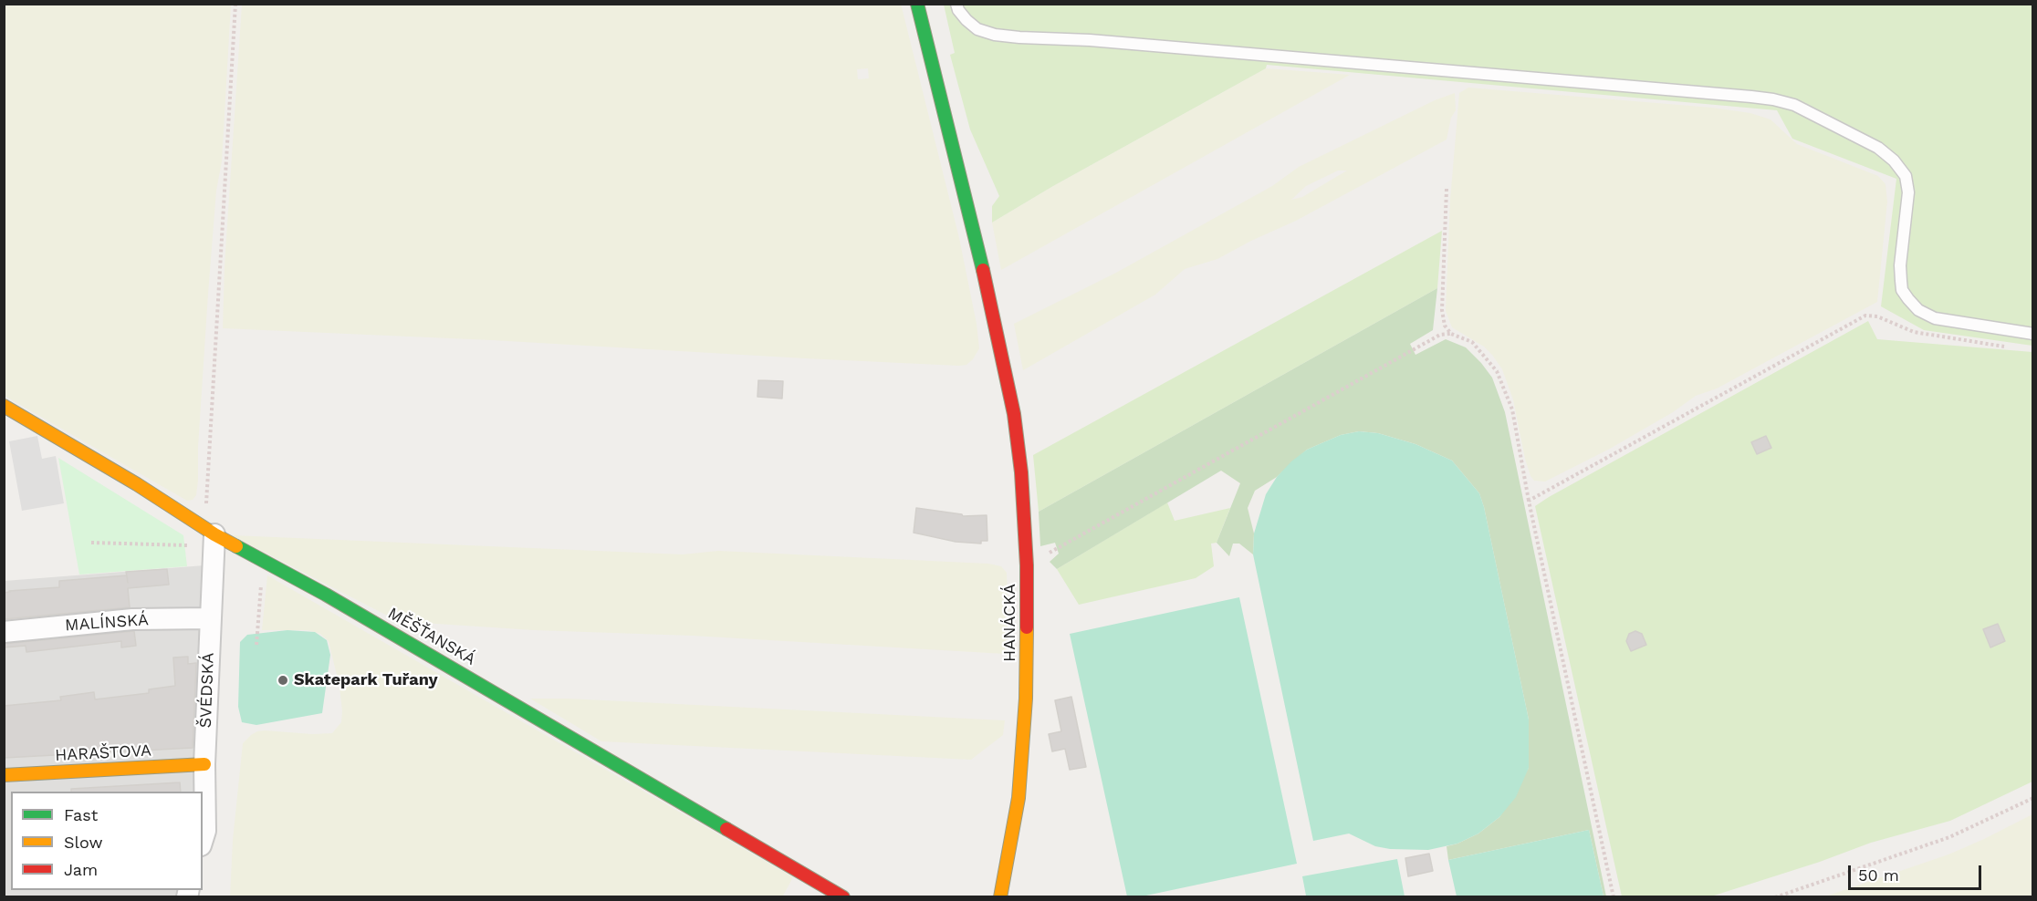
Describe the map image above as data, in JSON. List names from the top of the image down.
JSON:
{
  "streets": {
    "street": [
      "MALÍNSKÁ",
      "HANÁCKÁ",
      "MĚŠŤANSKÁ",
      "ŠVÉDSKÁ",
      "HARAŠTOVA"
    ]
  },
  "crossings": [
    ["MALÍNSKÁ", "ŠVÉDSKÁ"],
    ["MĚŠŤANSKÁ", "ŠVÉDSKÁ"],
    ["ŠVÉDSKÁ", "HARAŠTOVA"]
  ],
  "places": ["Skatepark Tuřany"],
  "legend": ["Fast", "Slow", "Jam"],
  "scale_bar": "50 m"
}
